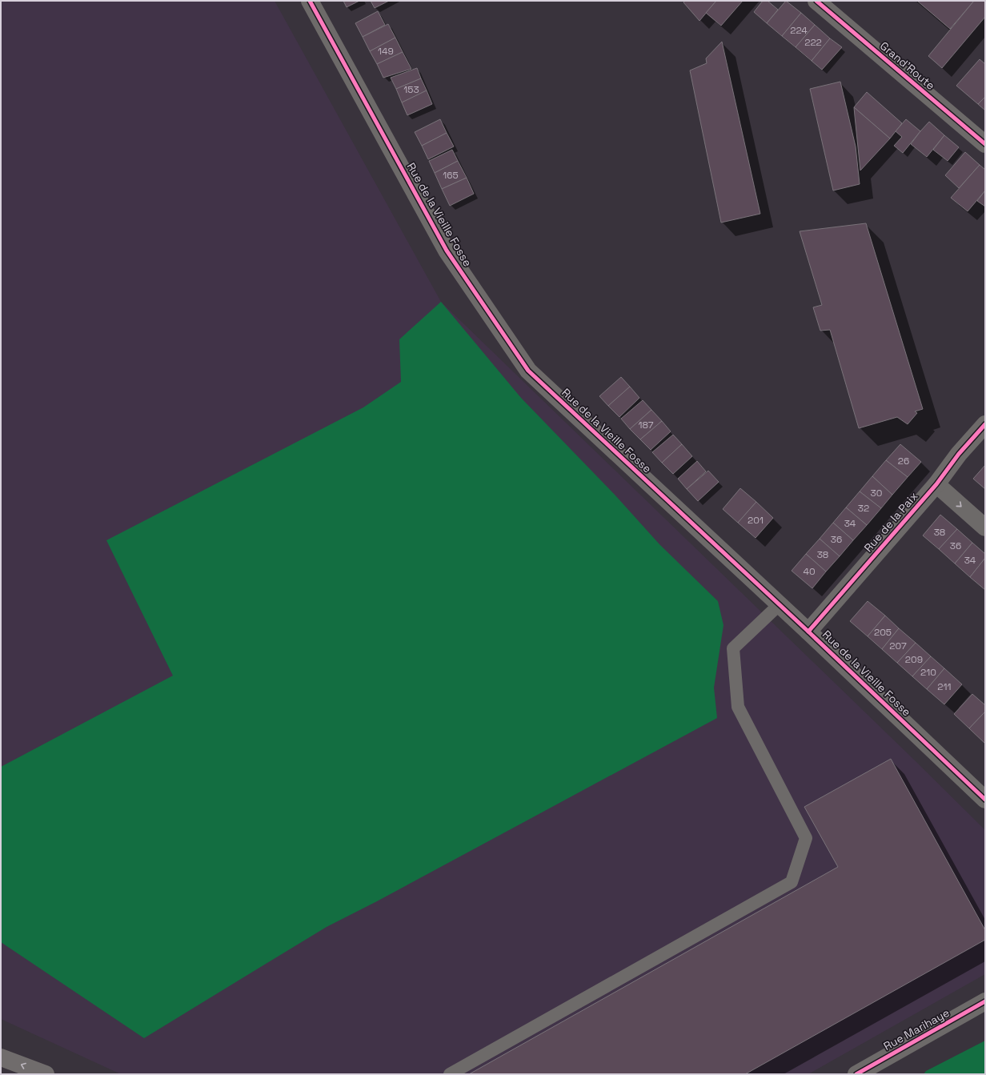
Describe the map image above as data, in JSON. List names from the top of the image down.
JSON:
{
  "streets": {
    "street": [
      "Grand'Route",
      "Rue de la Vieille Fosse",
      "Rue de la Paix",
      "Rue Marihaye"
    ]
  },
  "crossings": [
    ["Rue de la Vieille Fosse", "Rue de la Paix"]
  ],
  "house_numbers": [
    "224",
    "222",
    "149",
    "153",
    "165",
    "187",
    "26",
    "30",
    "32",
    "201",
    "34",
    "38",
    "36",
    "36",
    "38",
    "34",
    "40",
    "205",
    "207",
    "209",
    "210",
    "211"
  ]
}
